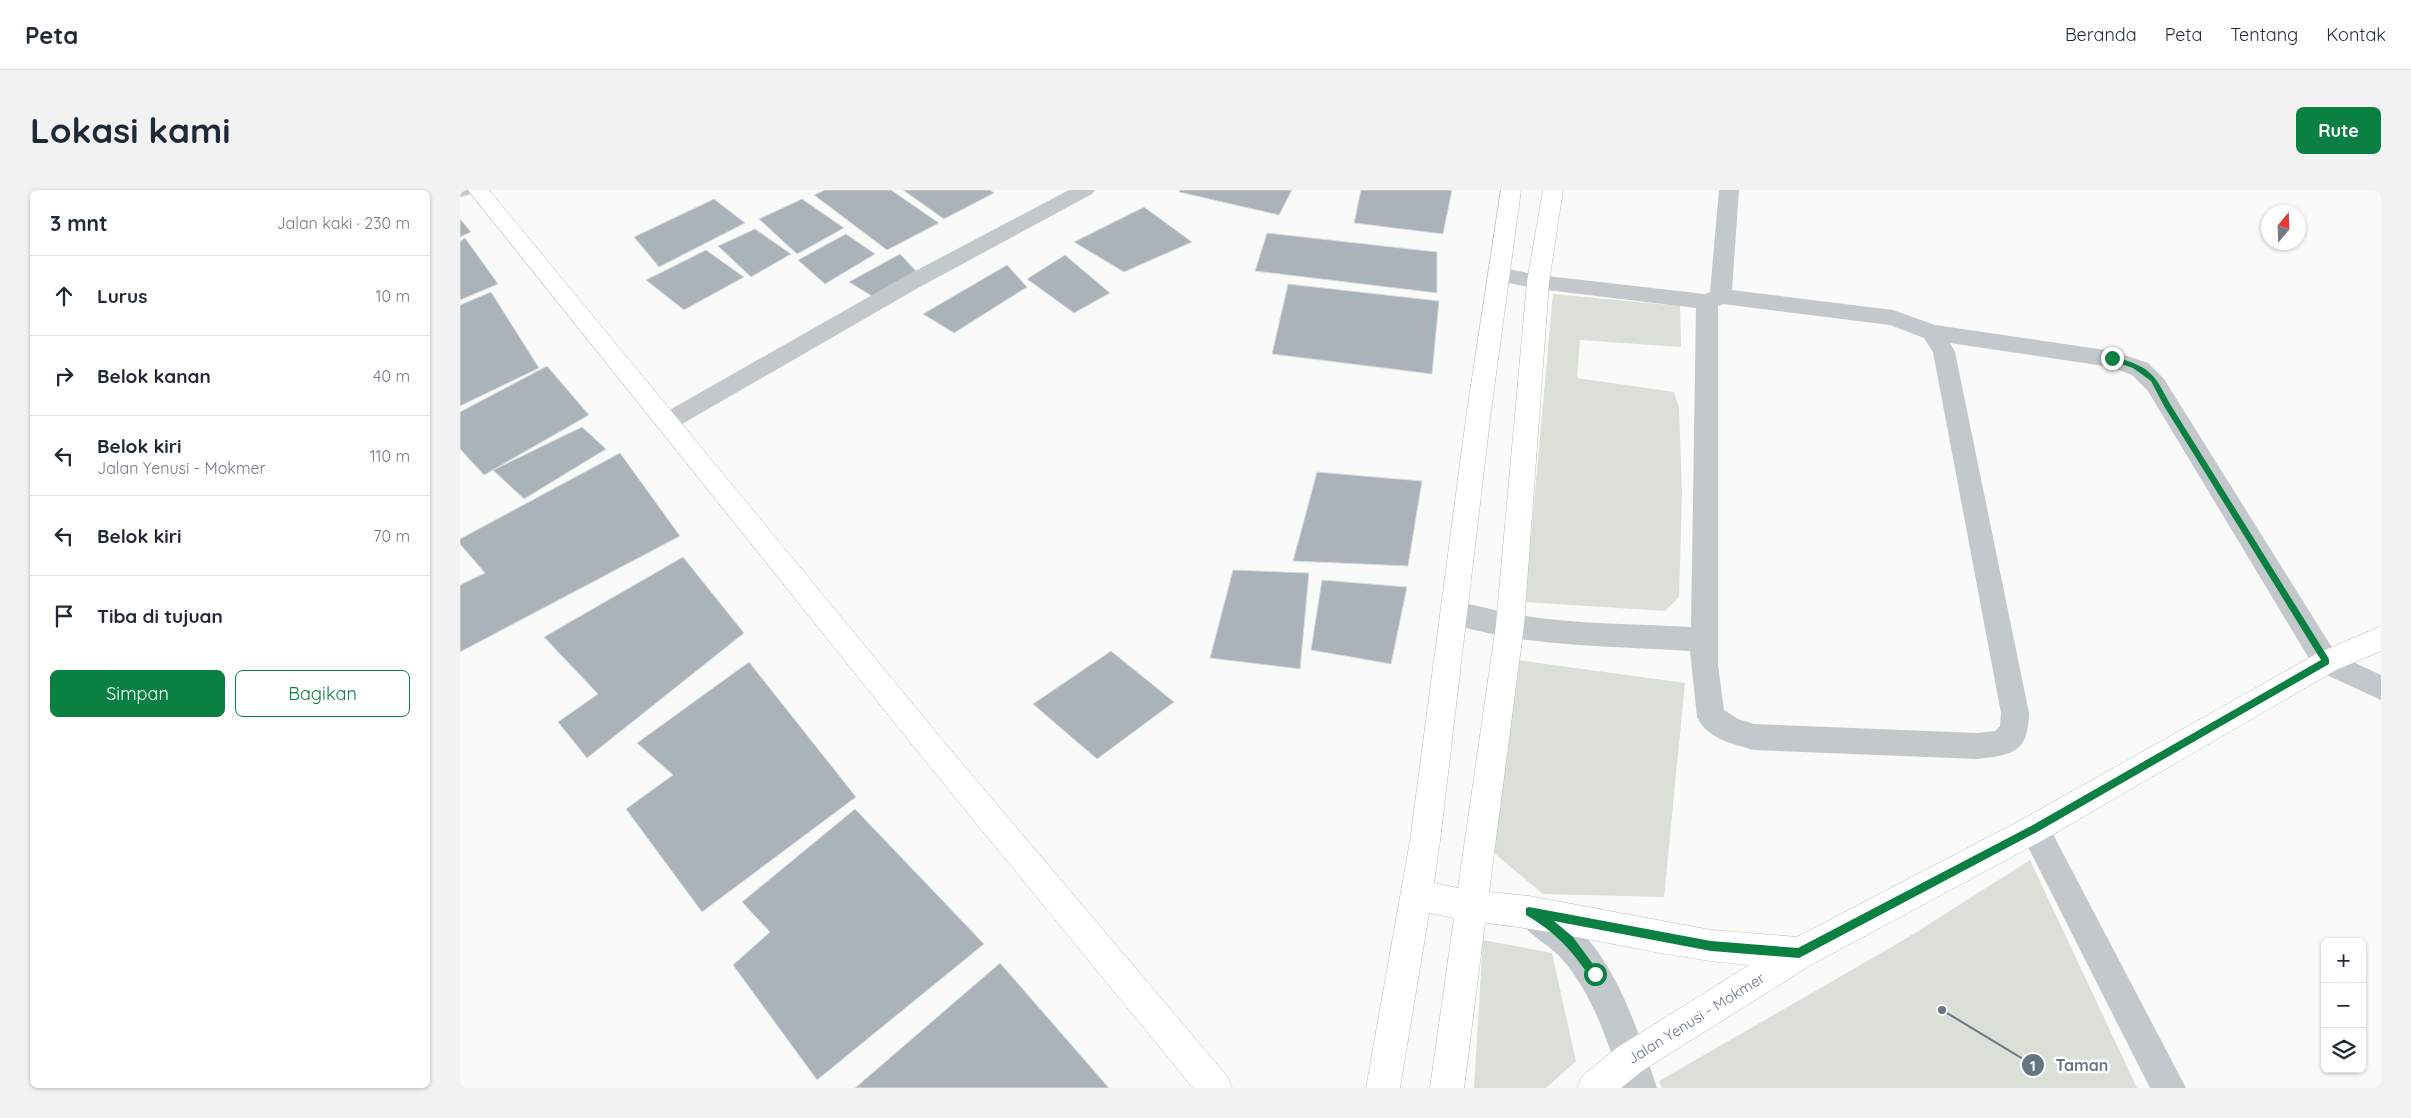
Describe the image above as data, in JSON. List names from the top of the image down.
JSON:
{
  "streets": {
    "main road": ["Jalan Yenusi - Mokmer"]
  },
  "places": ["Taman"],
  "north": "top",
  "page": {
    "header": "Peta",
    "nav": [
      "Beranda",
      "Peta",
      "Tentang",
      "Kontak"
    ],
    "buttons": [
      "Rute",
      ["Simpan", "Bagikan"]
    ],
    "title": "Lokasi kami",
    "heading": ["3 mnt", "Jalan kaki · 230 m"],
    "list": [
      ["Lurus", "10 m"],
      ["Belok kanan", "40 m"],
      ["Belok kiri", "Jalan Yenusi - Mokmer", "110 m"],
      ["Belok kiri", "70 m"],
      "Tiba di tujuan"
    ],
    "map_buttons": ["+", "−"]
  }
}
